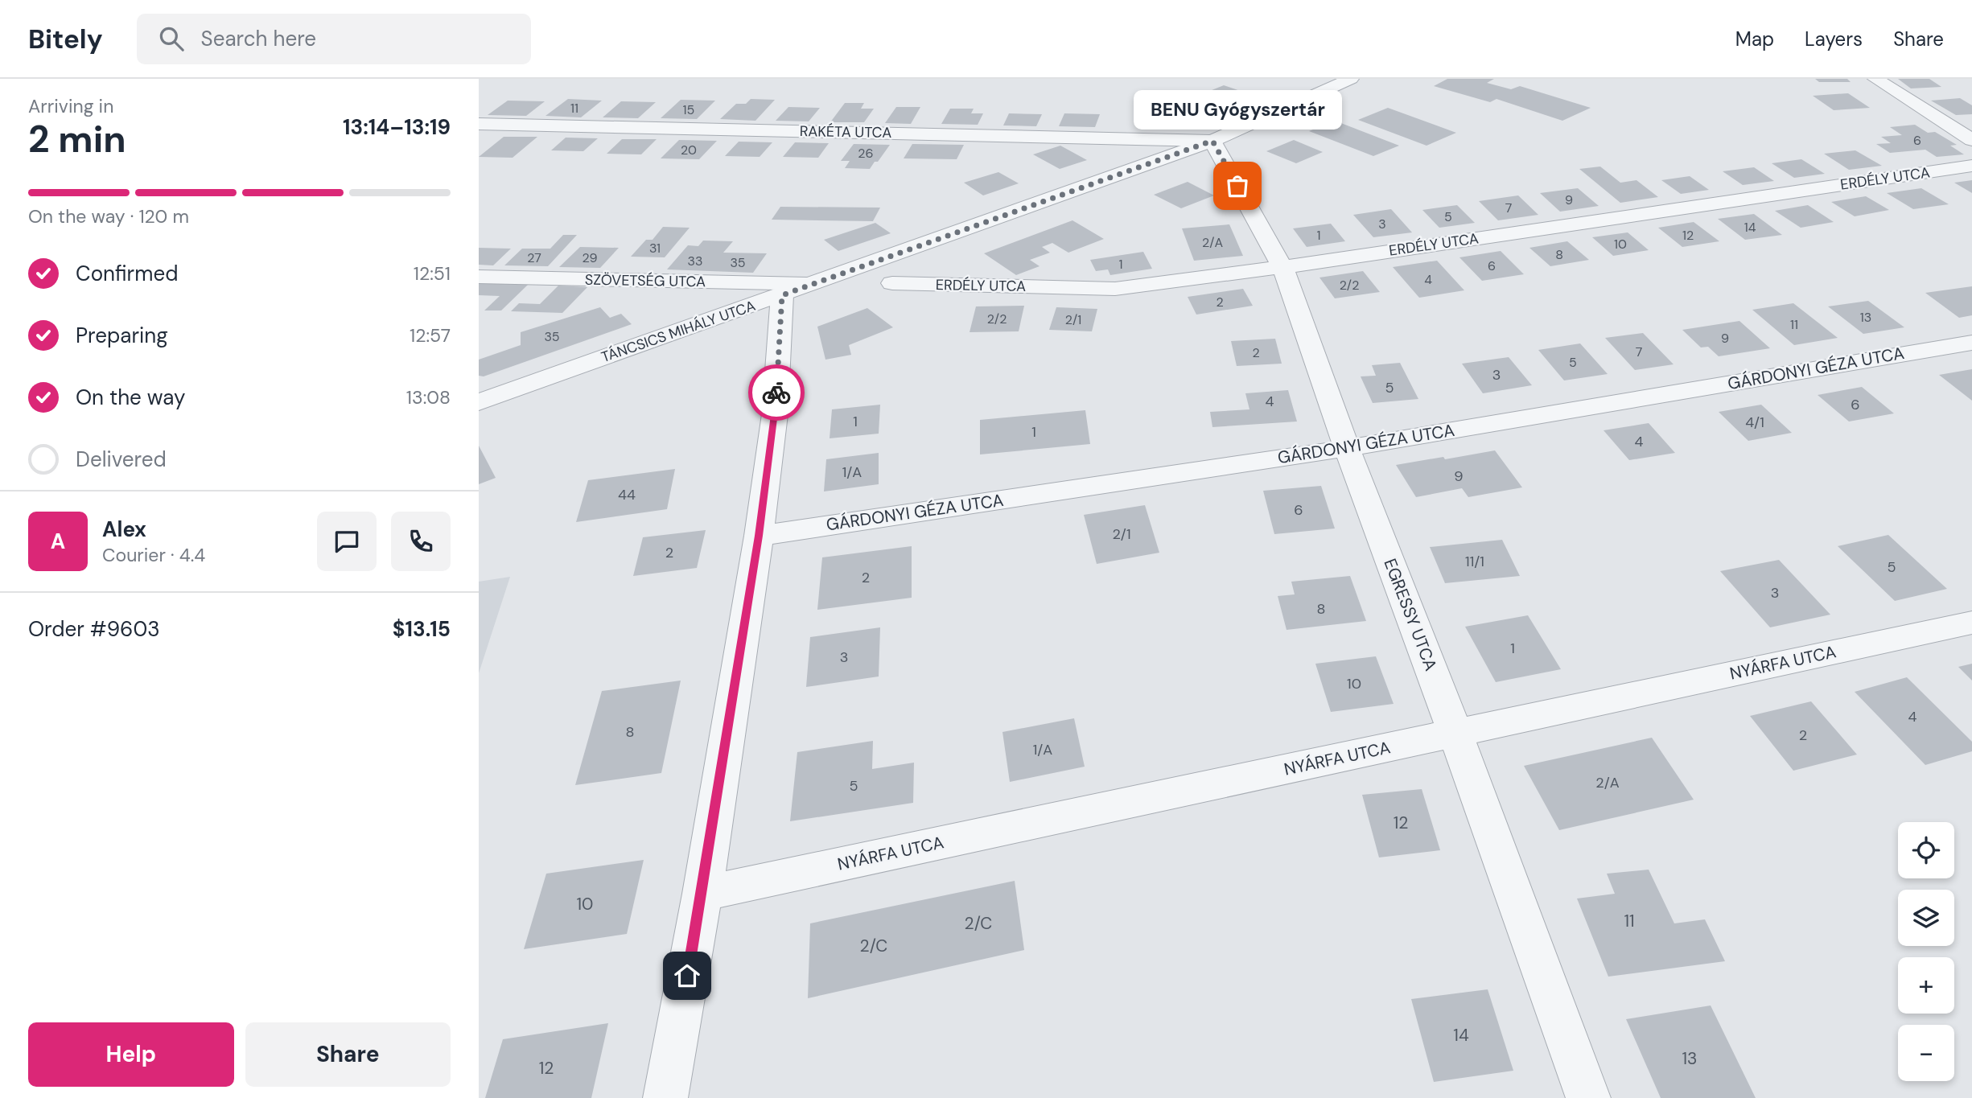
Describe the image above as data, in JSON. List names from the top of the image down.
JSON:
{
  "streets": {
    "street": [
      "RAKÉTA UTCA",
      "ERDÉLY UTCA",
      "SZÖVETSÉG UTCA",
      "TÁNCSICS MIHÁLY UTCA",
      "GÁRDONYI GÉZA UTCA",
      "EGRESSY UTCA",
      "NYÁRFA UTCA"
    ]
  },
  "crossings": [
    ["RAKÉTA UTCA", "TÁNCSICS MIHÁLY UTCA"],
    ["RAKÉTA UTCA", "EGRESSY UTCA"],
    ["ERDÉLY UTCA", "EGRESSY UTCA"],
    ["SZÖVETSÉG UTCA", "TÁNCSICS MIHÁLY UTCA"],
    ["TÁNCSICS MIHÁLY UTCA", "EGRESSY UTCA"],
    ["GÁRDONYI GÉZA UTCA", "EGRESSY UTCA"],
    ["EGRESSY UTCA", "NYÁRFA UTCA"]
  ],
  "places": ["BENU Gyógyszertár"],
  "house_numbers": [
    "11",
    "15",
    "6",
    "20",
    "26",
    "9",
    "7",
    "5",
    "3",
    "14",
    "1",
    "12",
    "2/A",
    "10",
    "31",
    "8",
    "27",
    "29",
    "33",
    "35",
    "1",
    "6",
    "4",
    "2/2",
    "2",
    "13",
    "2/2",
    "2/1",
    "11",
    "35",
    "9",
    "7",
    "2",
    "5",
    "3",
    "5",
    "4",
    "6",
    "1",
    "4/1",
    "1",
    "4",
    "1/A",
    "9",
    "44",
    "6",
    "2/1",
    "2",
    "11/1",
    "5",
    "2",
    "3",
    "8",
    "1",
    "3",
    "10",
    "4",
    "8",
    "2",
    "1/A",
    "2/A",
    "5",
    "12",
    "10",
    "11",
    "2/C",
    "2/C",
    "14",
    "13",
    "12"
  ],
  "page": {
    "header": "Bitely",
    "search": "Search here",
    "nav": ["Map", "Layers", "Share"],
    "heading": ["2 min", "Arriving in", "13:14–13:19"],
    "panel": [
      "Alex",
      "Courier · 4.4",
      "Order #9603",
      "$13.15"
    ],
    "bubble": "BENU Gyógyszertár",
    "bar": "On the way · 120 m",
    "list": [
      ["Confirmed", "12:51"],
      ["Preparing", "12:57"],
      ["On the way", "13:08"],
      "Delivered"
    ],
    "round": "A",
    "map_buttons": ["+", "−"],
    "buttons": ["Help", "Share"]
  }
}
